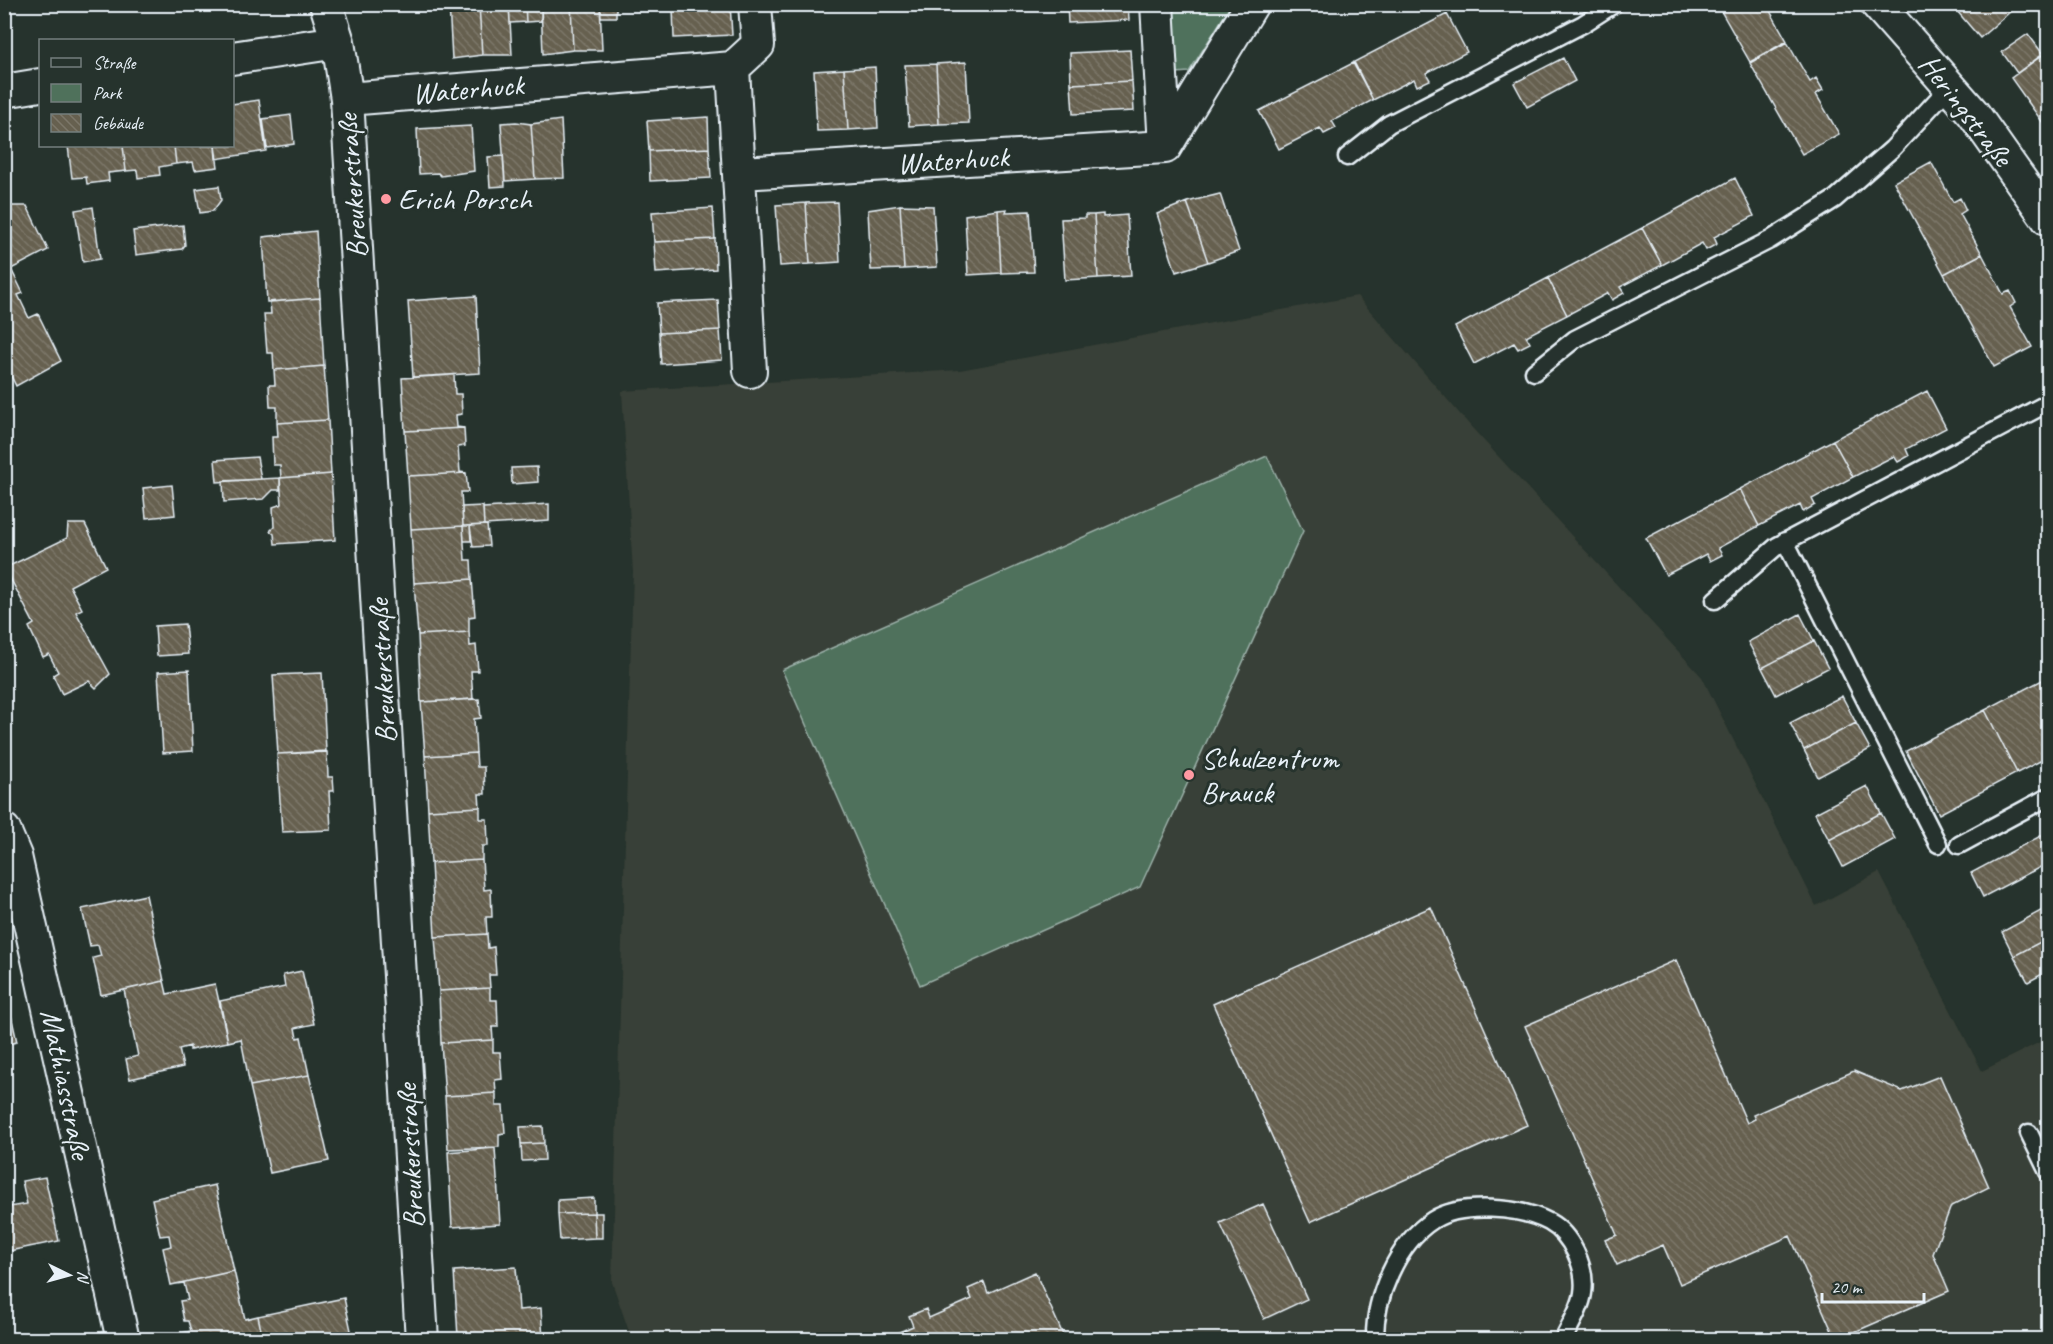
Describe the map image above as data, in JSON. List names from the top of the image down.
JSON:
{
  "streets": {
    "street": [
      "Waterhuck",
      "Heringstraße",
      "Breukerstraße",
      "Mathiasstraße"
    ]
  },
  "crossings": [
    ["Waterhuck", "Breukerstraße"]
  ],
  "places": ["Erich Porsch", "Schulzentrum Brauck"],
  "legend": ["Straße", "Park", "Gebäude"],
  "scale_bar": "20 m",
  "north": "right"
}
